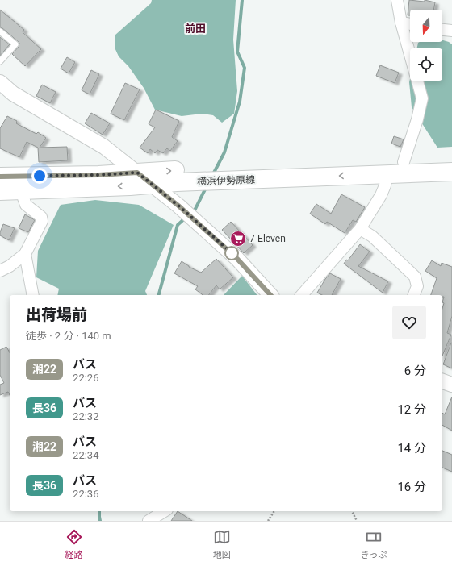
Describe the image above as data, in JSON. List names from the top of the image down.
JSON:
{
  "streets": {
    "main road": ["横浜伊勢原線"]
  },
  "districts": ["前田"],
  "places": {
    "supermarket": ["7-Eleven"]
  },
  "lines": ["bus line 湘22"],
  "north": "bottom",
  "page": {
    "heading": ["出荷場前", "徒歩 · 2 分 · 140 m"],
    "list": [
      {
        "mark": "湘22",
        "name": "バス",
        "note": "22:26",
        "value": "6 分"
      },
      {
        "mark": "長36",
        "name": "バス",
        "note": "22:32",
        "value": "12 分"
      },
      {
        "mark": "湘22",
        "name": "バス",
        "note": "22:34",
        "value": "14 分"
      },
      {
        "mark": "長36",
        "name": "バス",
        "note": "22:36",
        "value": "16 分"
      }
    ],
    "tabs": ["経路", "地図", "きっぷ"]
  }
}
